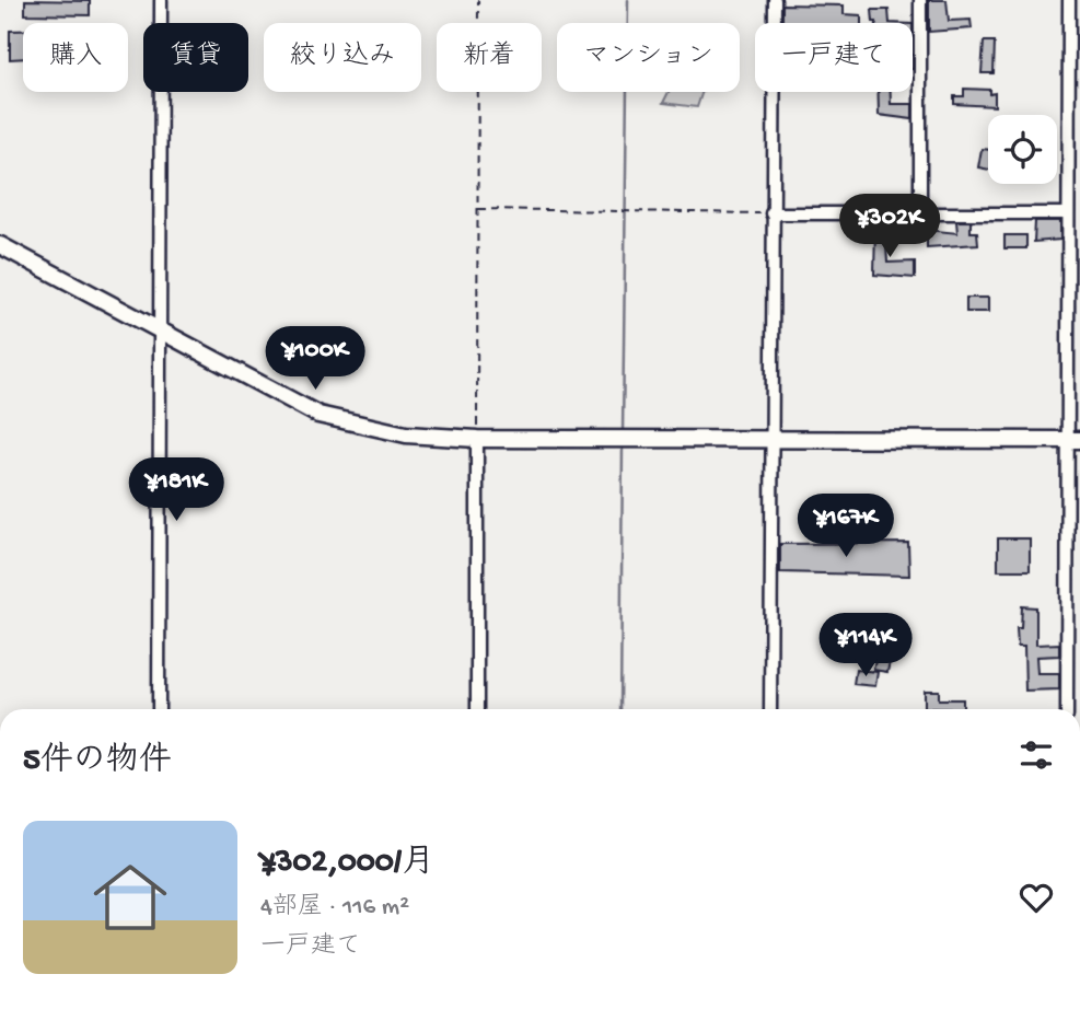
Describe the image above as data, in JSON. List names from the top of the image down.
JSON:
{
  "page": {
    "chip": [
      "購入",
      "賃貸",
      "絞り込み",
      "新着",
      "マンション",
      "一戸建て"
    ],
    "price": [
      "¥302K",
      "¥100K",
      "¥181K",
      "¥167K",
      "¥114K"
    ],
    "heading": "5件の物件",
    "list": [
      {
        "name": "¥302,000/月",
        "note": "4部屋 · 116 m² · 一戸建て"
      }
    ]
  }
}
